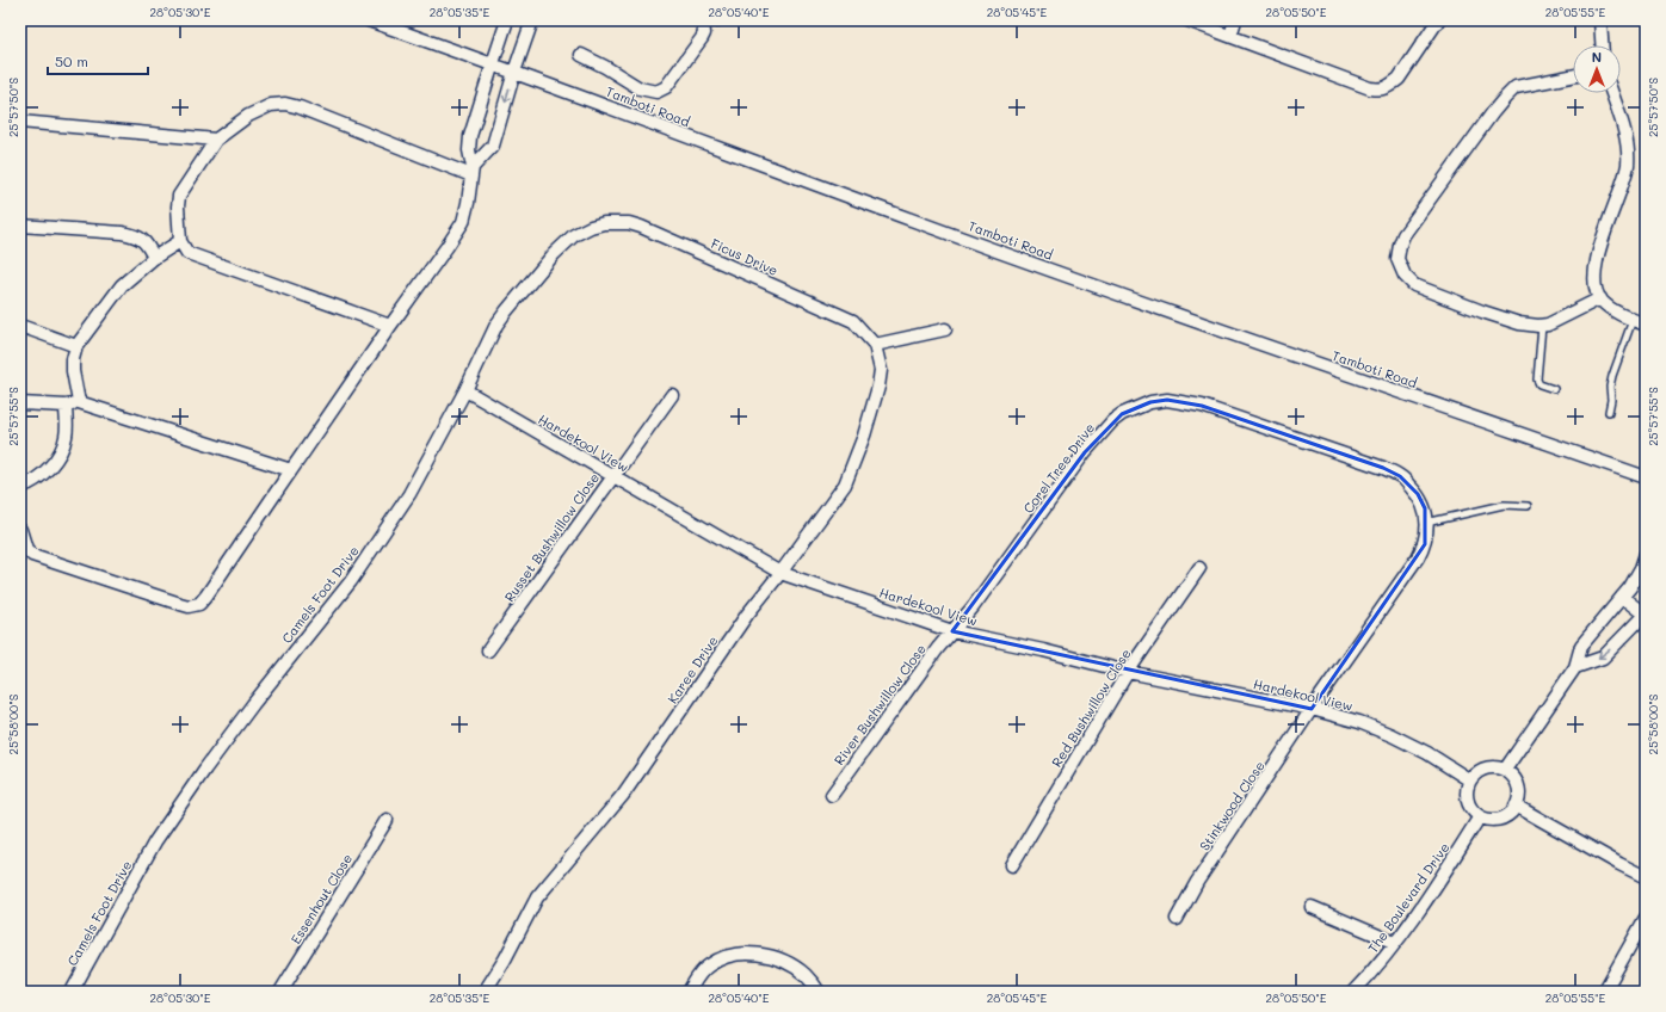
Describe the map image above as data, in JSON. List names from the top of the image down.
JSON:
{
  "streets": {
    "street": [
      "Tamboti Road",
      "Ficus Drive",
      "Hardekool View",
      "Corel Tree Drive",
      "Russet Bushwillow Close",
      "Camels Foot Drive",
      "Karee Drive",
      "River Bushwillow Close",
      "Red Bushwillow Close",
      "Stinkwood Close",
      "The Boulevard Drive",
      "Essenhout Close"
    ]
  },
  "crossings": [
    ["Ficus Drive", "Camels Foot Drive"],
    ["Ficus Drive", "Karee Drive"],
    ["Hardekool View", "Corel Tree Drive"],
    ["Hardekool View", "Russet Bushwillow Close"],
    ["Hardekool View", "Camels Foot Drive"],
    ["Hardekool View", "Karee Drive"],
    ["Hardekool View", "River Bushwillow Close"],
    ["Hardekool View", "Red Bushwillow Close"],
    ["Hardekool View", "Stinkwood Close"],
    ["Hardekool View", "The Boulevard Drive"],
    ["Corel Tree Drive", "River Bushwillow Close"],
    ["Corel Tree Drive", "Stinkwood Close"]
  ],
  "scale_bar": "50 m",
  "north": "top",
  "coordinates": [
    "28°05'30\"E",
    "28°05'35\"E",
    "28°05'40\"E",
    "28°05'45\"E",
    "28°05'50\"E",
    "28°05'55\"E",
    "25°57'50\"S",
    "25°57'55\"S",
    "25°58'00\"S"
  ]
}
